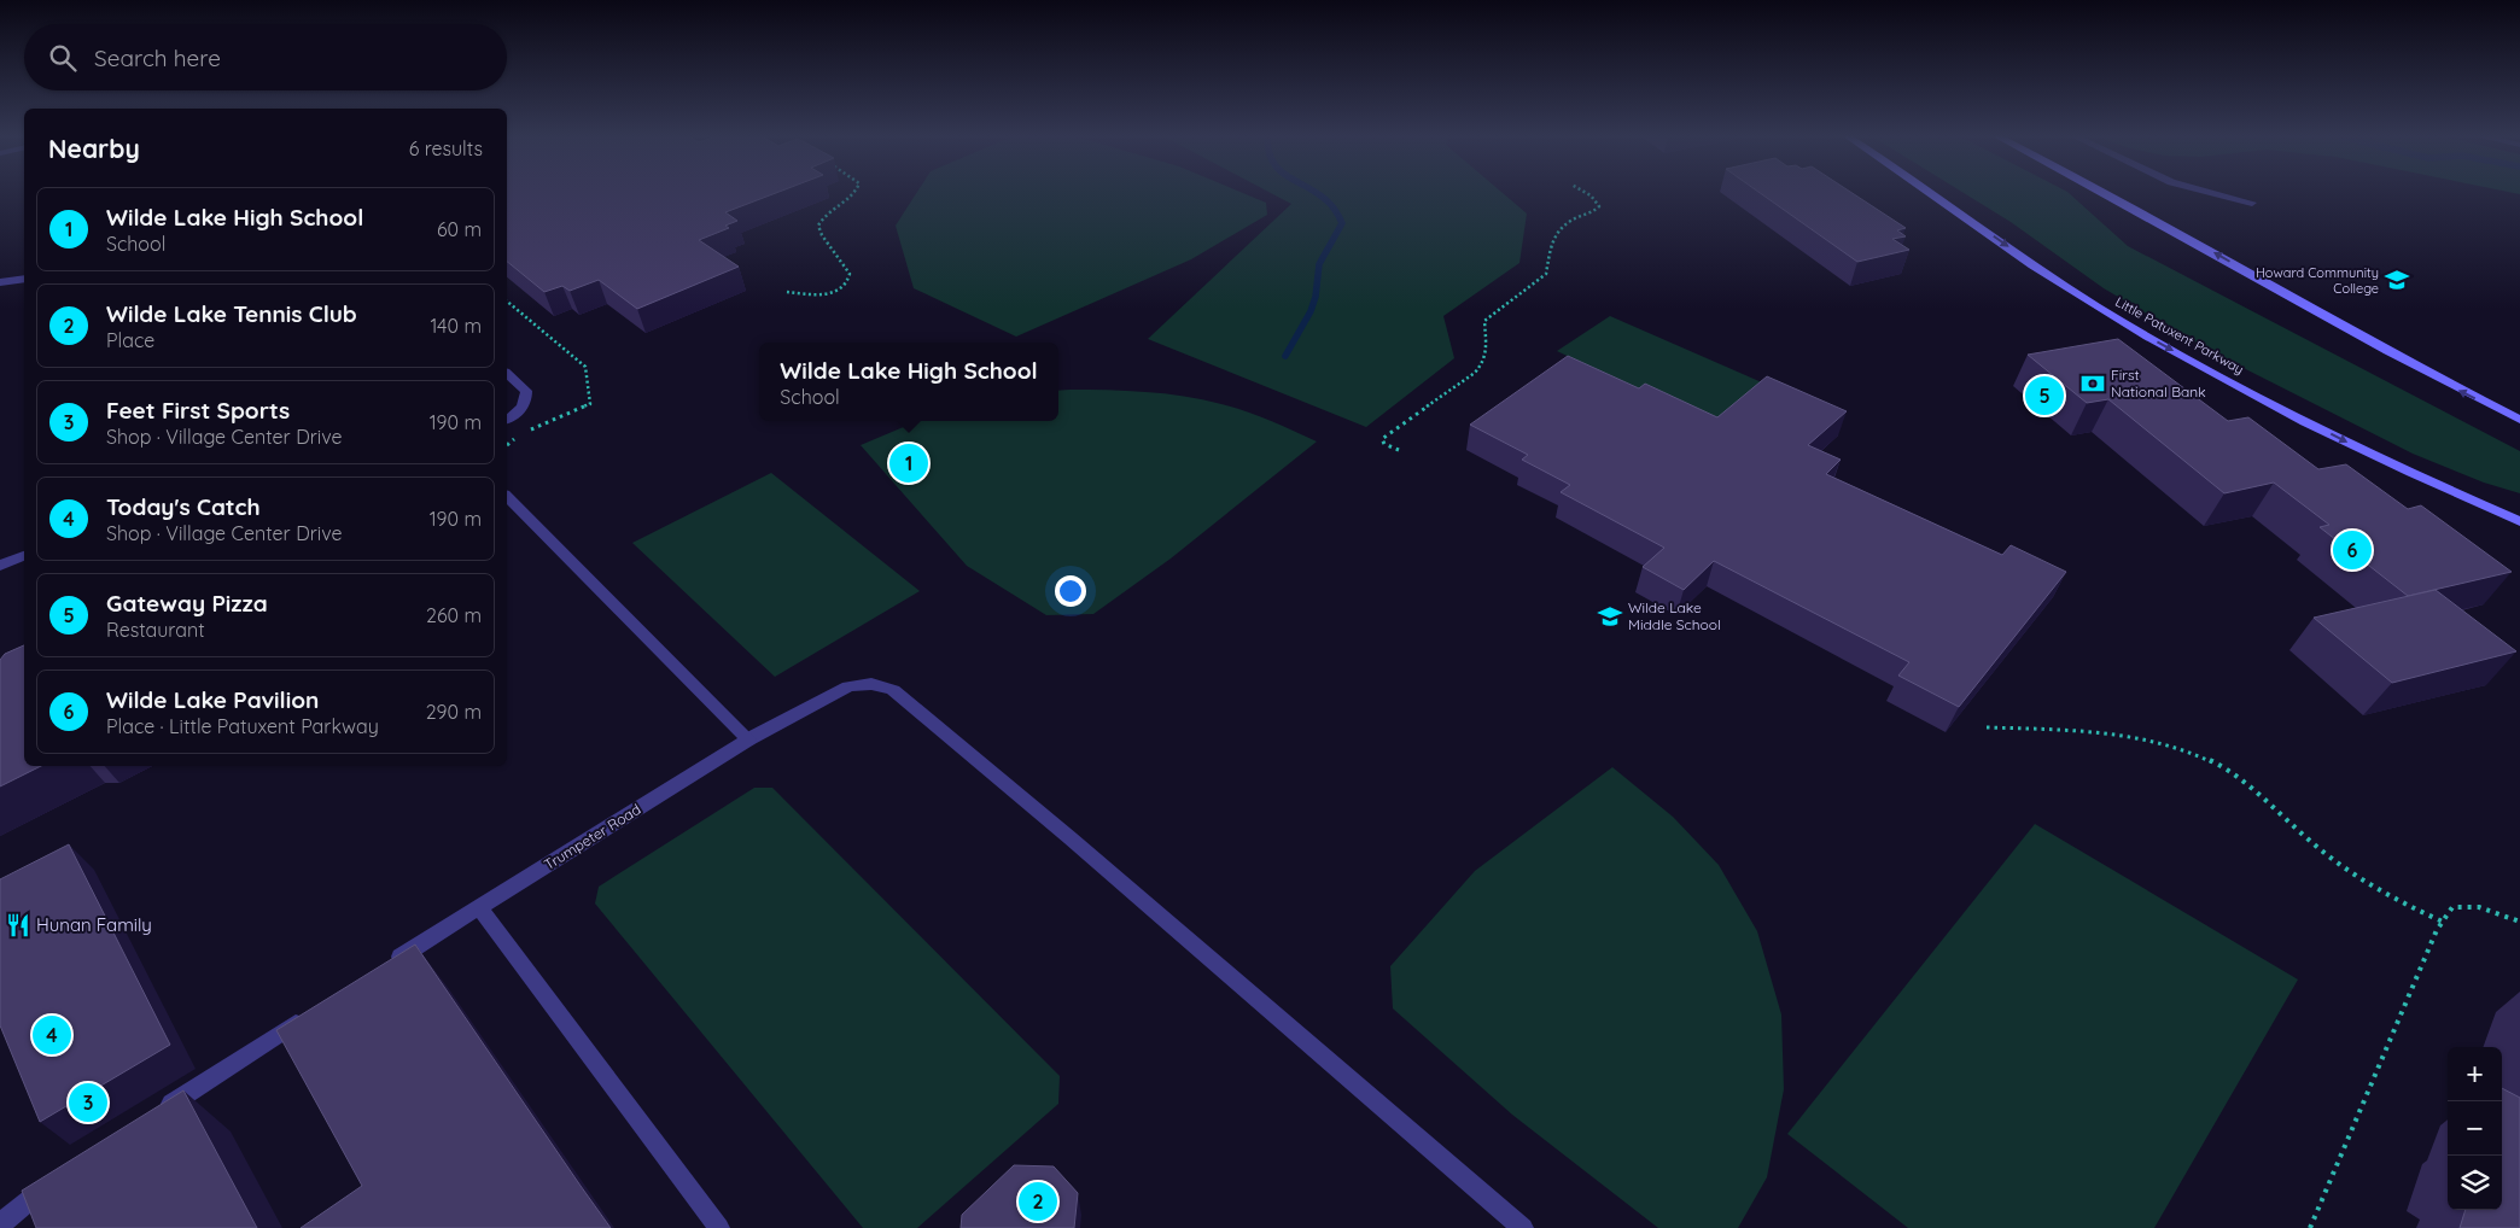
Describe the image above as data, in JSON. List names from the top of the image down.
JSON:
{
  "streets": {
    "main road": ["Little Patuxent Parkway"],
    "street": ["Trumpeter Road"]
  },
  "places": {
    "school or university": ["Howard Community College", "Wilde Lake Middle School"],
    "bank": ["First National Bank"],
    "restaurant": ["Hunan Family"]
  },
  "page": {
    "search": "Search here",
    "heading": ["Nearby", "6 results"],
    "list": [
      {
        "mark": "1",
        "name": "Wilde Lake High School",
        "note": "School",
        "value": "60 m"
      },
      {
        "mark": "2",
        "name": "Wilde Lake Tennis Club",
        "note": "Place",
        "value": "140 m"
      },
      {
        "mark": "3",
        "name": "Feet First Sports",
        "note": "Shop · Village Center Drive",
        "value": "190 m"
      },
      {
        "mark": "4",
        "name": "Today's Catch",
        "note": "Shop · Village Center Drive",
        "value": "190 m"
      },
      {
        "mark": "5",
        "name": "Gateway Pizza",
        "note": "Restaurant",
        "value": "260 m"
      },
      {
        "mark": "6",
        "name": "Wilde Lake Pavilion",
        "note": "Place · Little Patuxent Parkway",
        "value": "290 m"
      }
    ],
    "popup": ["Wilde Lake High School", "School"],
    "pins": [
      "5",
      "1",
      "6",
      "4",
      "3",
      "2"
    ],
    "map_buttons": ["+", "−"]
  }
}
